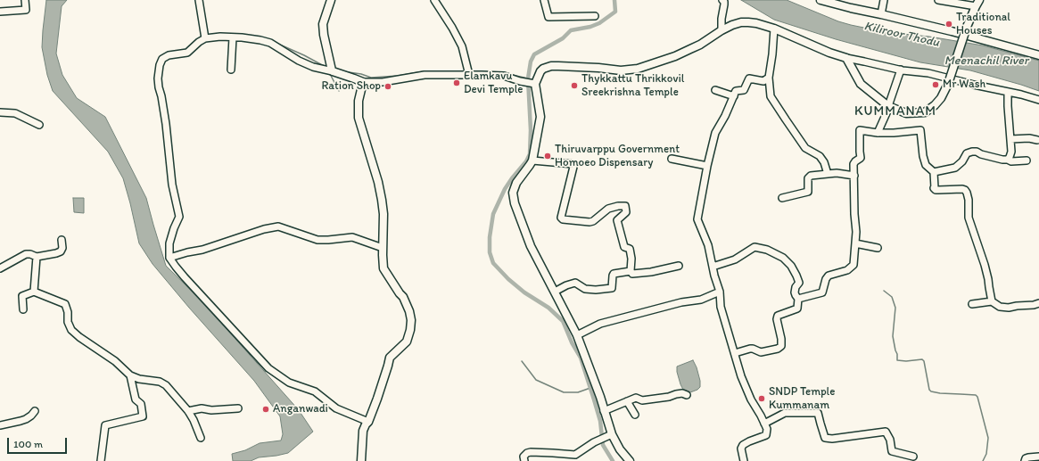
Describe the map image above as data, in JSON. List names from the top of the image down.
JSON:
{
  "districts": ["KUMMANAM"],
  "water": ["Kiliroor Thodu", "Meenachil River"],
  "places": [
    "Traditional Houses",
    "Elamkavu Devi Temple",
    "Mr Wash",
    "Thykkattu Thrikkovil Sreekrishna Temple",
    "Ration Shop",
    "Thiruvarppu Government Homoeo Dispensary",
    "SNDP Temple Kummanam",
    "Anganwadi"
  ],
  "scale_bar": "100 m"
}
